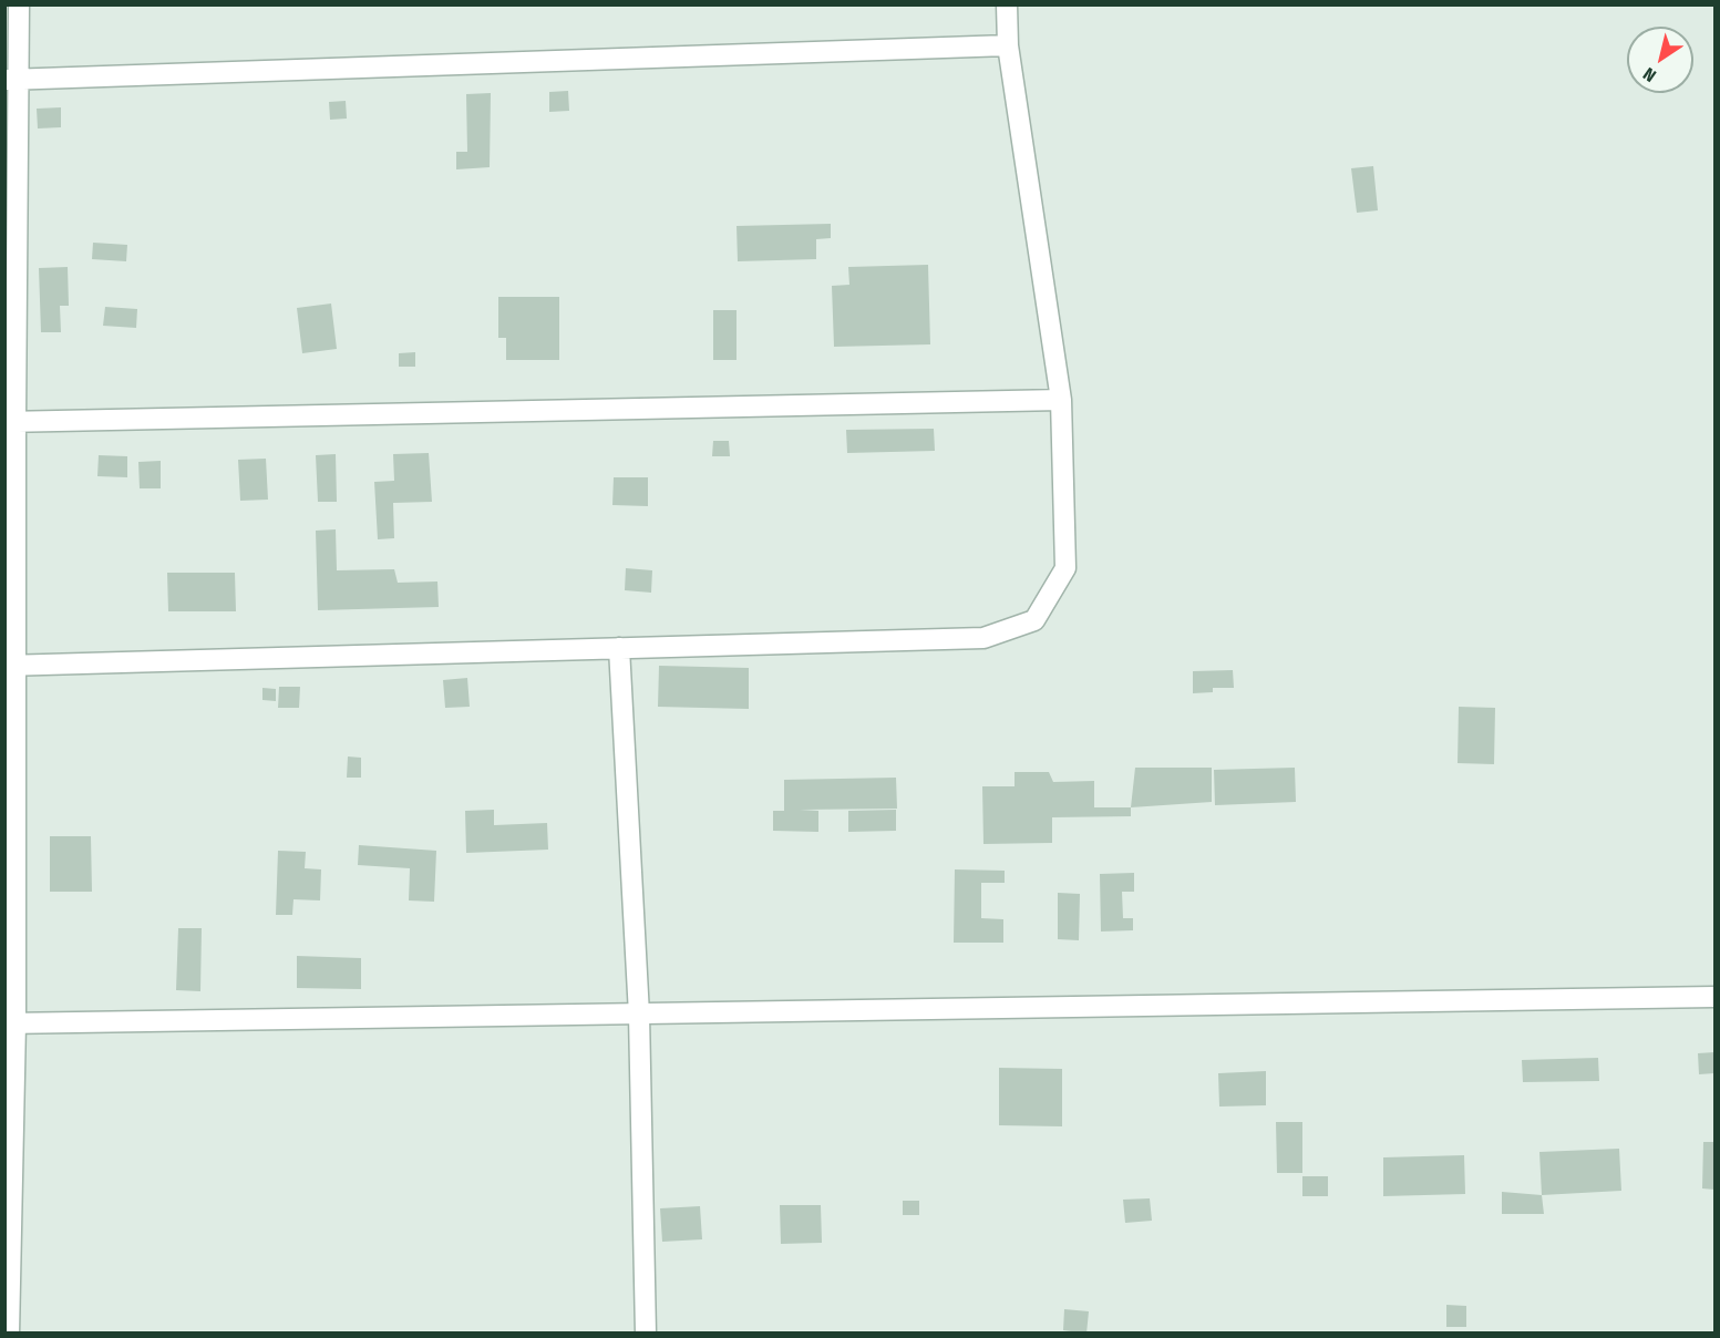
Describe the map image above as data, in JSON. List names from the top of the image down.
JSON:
{
  "north": "bottom left"
}
